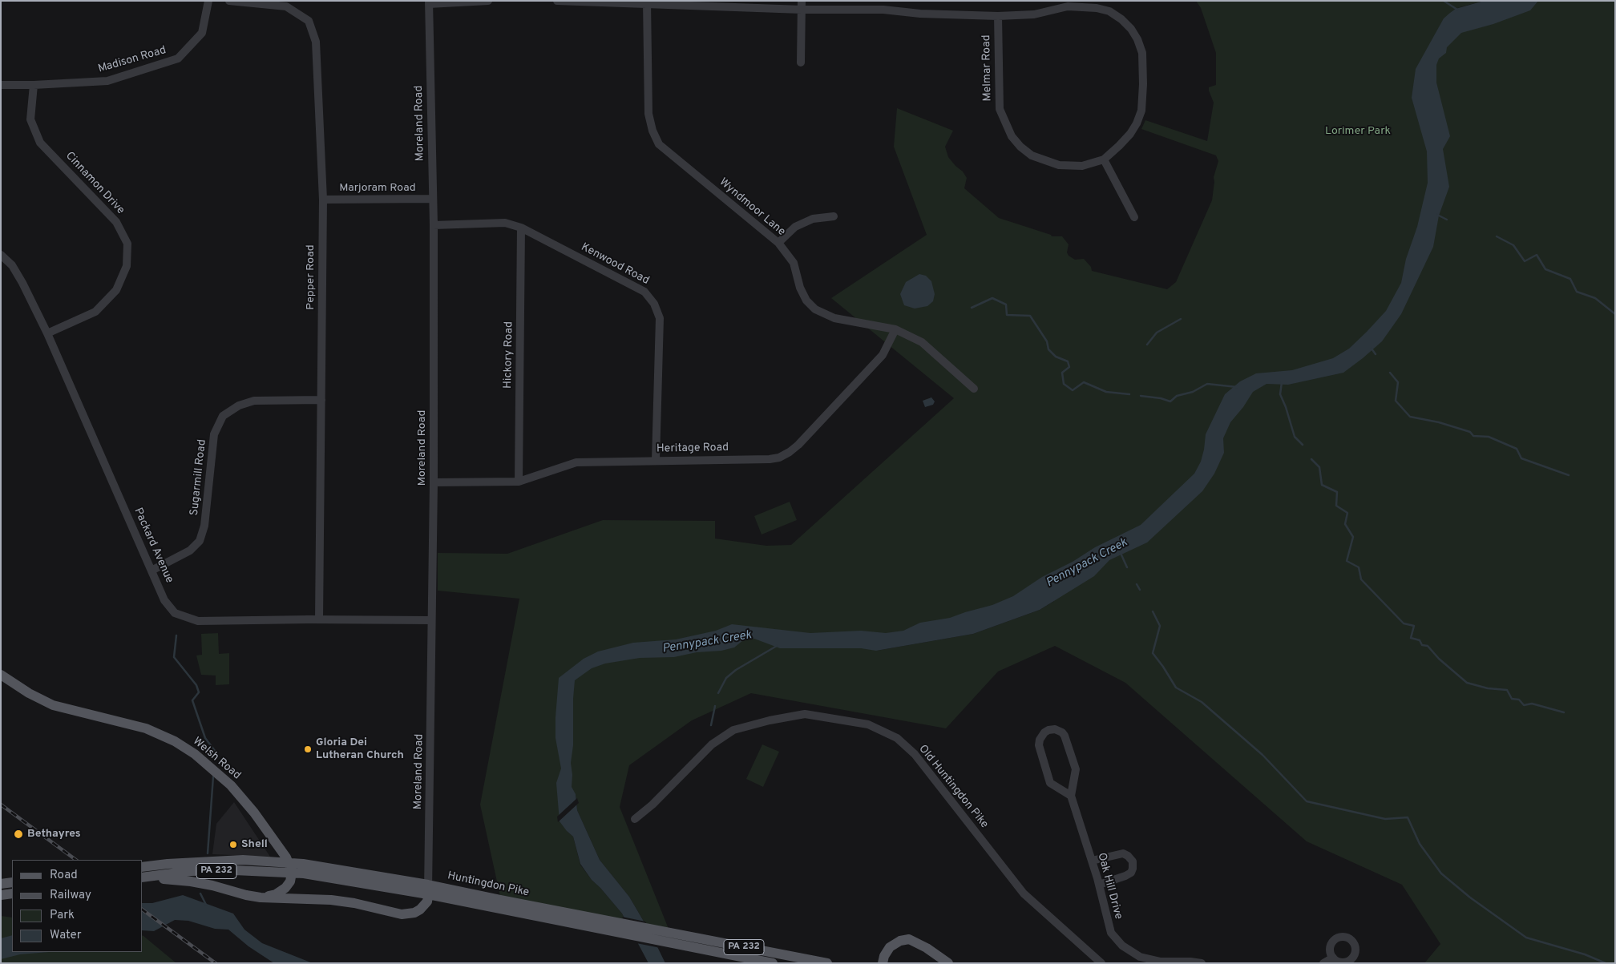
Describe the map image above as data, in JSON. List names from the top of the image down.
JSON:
{
  "streets": {
    "main road": ["Welsh Road", "PA 232", "Huntingdon Pike"],
    "street": [
      "Madison Road",
      "Melmar Road",
      "Moreland Road",
      "Cinnamon Drive",
      "Marjoram Road",
      "Wyndmoor Lane",
      "Kenwood Road",
      "Pepper Road",
      "Hickory Road",
      "Heritage Road",
      "Sugarmill Road",
      "Packard Avenue",
      "Old Huntingdon Pike",
      "Oak Hill Drive"
    ]
  },
  "crossings": [
    ["Madison Road", "Cinnamon Drive"],
    ["Melmar Road", "Wyndmoor Lane"],
    ["Moreland Road", "Marjoram Road"],
    ["Moreland Road", "Kenwood Road"],
    ["Moreland Road", "Heritage Road"],
    ["Moreland Road", "Packard Avenue"],
    ["Moreland Road", "Huntingdon Pike"],
    ["Cinnamon Drive", "Packard Avenue"],
    ["Marjoram Road", "Pepper Road"],
    ["Wyndmoor Lane", "Heritage Road"],
    ["Kenwood Road", "Hickory Road"],
    ["Kenwood Road", "Heritage Road"],
    ["Pepper Road", "Sugarmill Road"],
    ["Pepper Road", "Packard Avenue"],
    ["Hickory Road", "Heritage Road"],
    ["Sugarmill Road", "Packard Avenue"],
    ["Welsh Road", "Huntingdon Pike"]
  ],
  "water": ["Pennypack Creek"],
  "parks": ["Lorimer Park"],
  "places": ["Gloria Dei Lutheran Church", "Bethayres", "Shell"],
  "legend": [
    "Road",
    "Railway",
    "Park",
    "Water"
  ]
}
